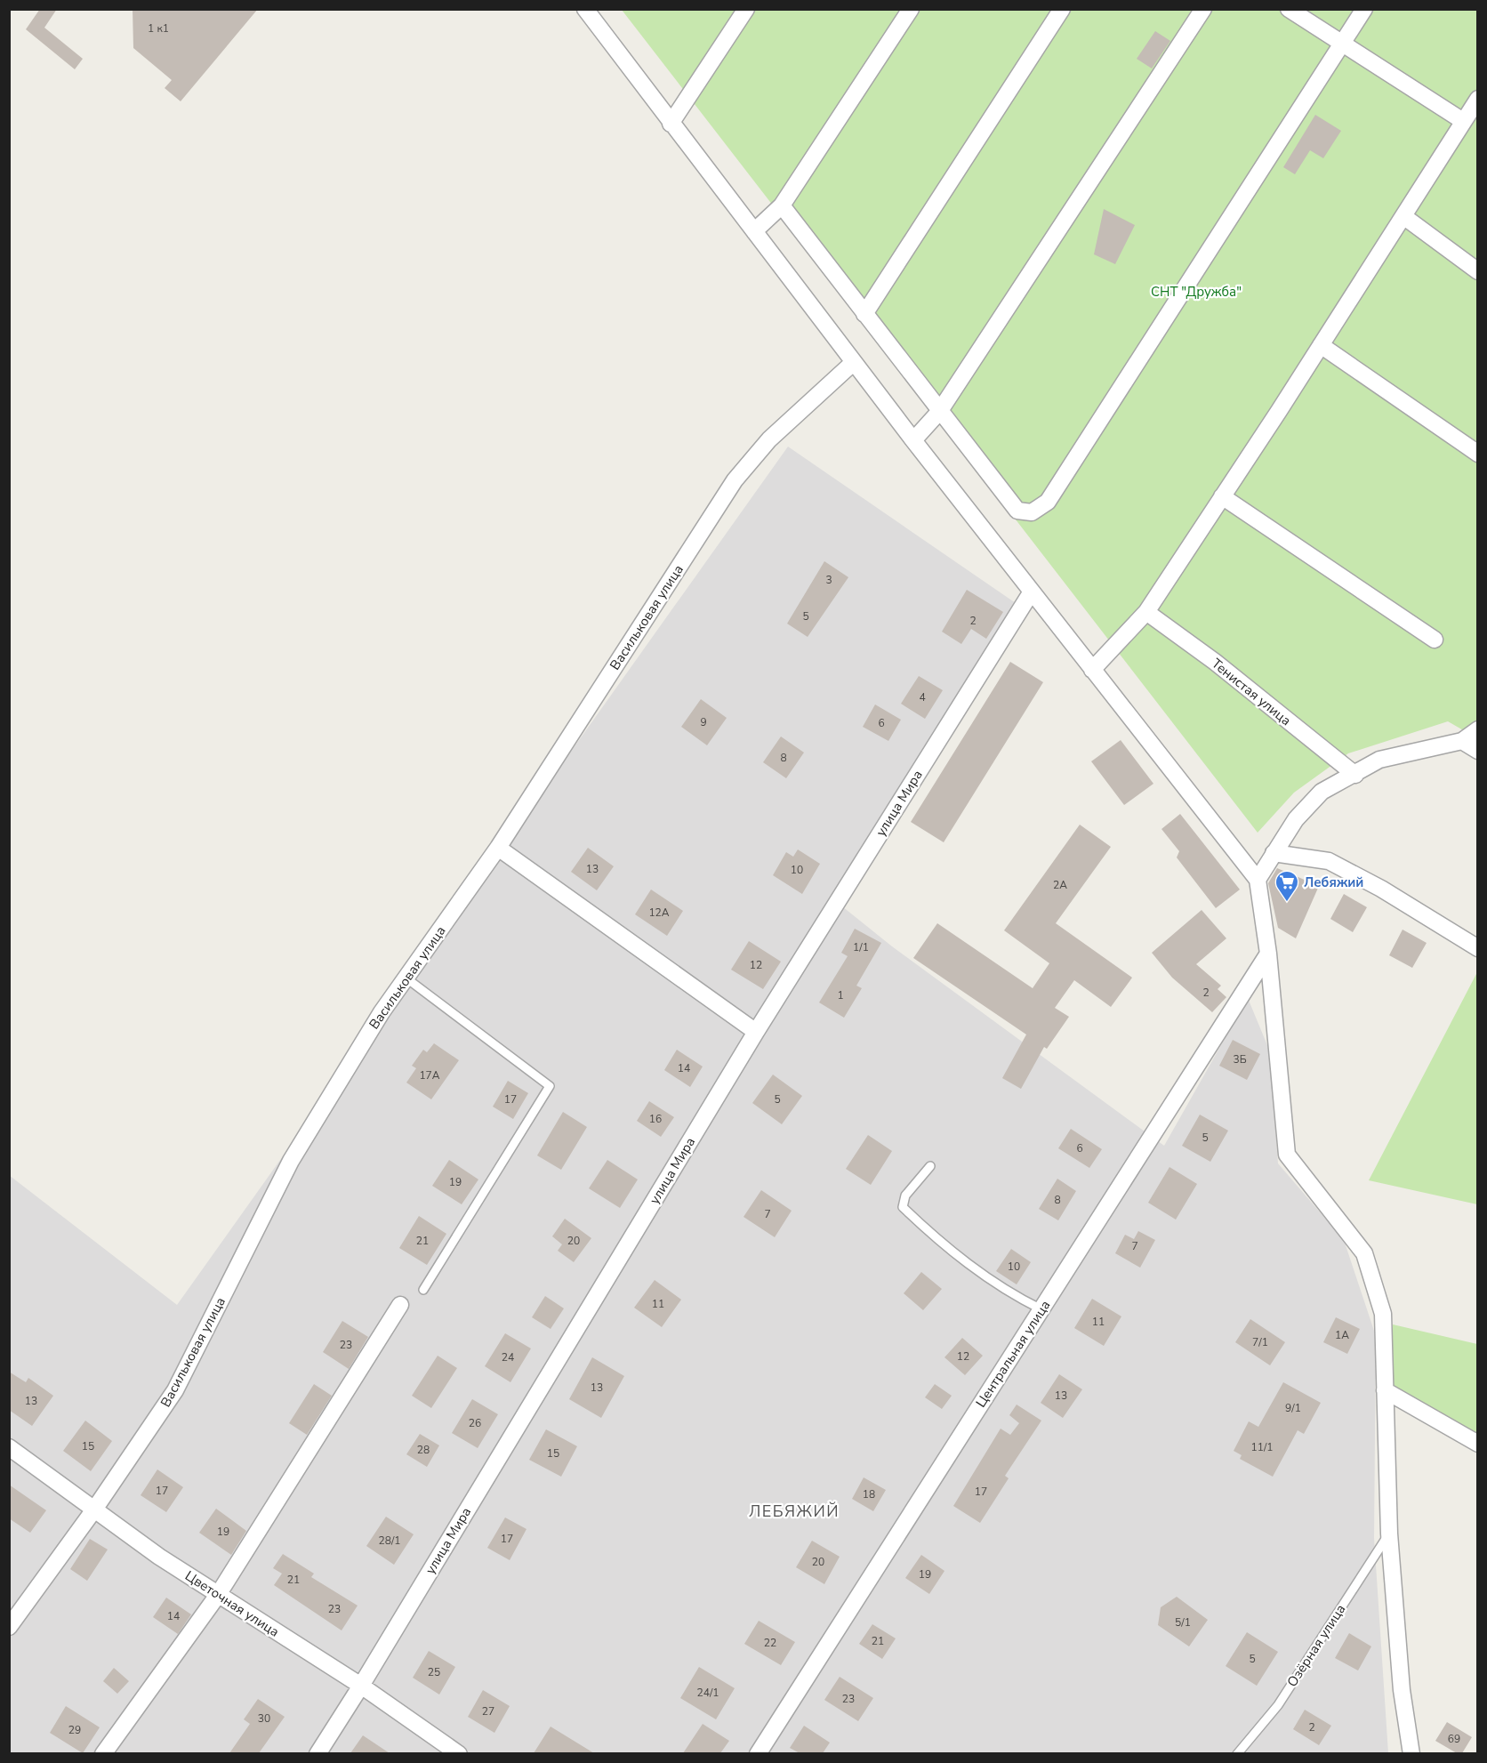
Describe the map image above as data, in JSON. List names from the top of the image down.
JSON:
{
  "streets": {
    "street": [
      "Васильковая улица",
      "Тенистая улица",
      "улица Мира",
      "Центральная улица",
      "Цветочная улица"
    ],
    "lane": ["Озёрная улица"]
  },
  "crossings": [
    ["Васильковая улица", "Цветочная улица"],
    ["улица Мира", "Цветочная улица"]
  ],
  "districts": ["ЛЕБЯЖИЙ"],
  "parks": ["СНТ \"Дружба\""],
  "places": {
    "supermarket": ["Лебяжий"]
  },
  "house_numbers": [
    "1 к1",
    "3",
    "5",
    "2",
    "4",
    "9",
    "6",
    "8",
    "13",
    "10",
    "2А",
    "12А",
    "1/1",
    "12",
    "2",
    "1",
    "3Б",
    "14",
    "17А",
    "17",
    "5",
    "16",
    "5",
    "6",
    "19",
    "8",
    "7",
    "21",
    "20",
    "7",
    "10",
    "11",
    "11",
    "1А",
    "7/1",
    "23",
    "12",
    "24",
    "13",
    "13",
    "13",
    "9/1",
    "26",
    "15",
    "11/1",
    "28",
    "15",
    "17",
    "17",
    "18",
    "19",
    "17",
    "28/1",
    "20",
    "19",
    "21",
    "23",
    "14",
    "5/1",
    "21",
    "22",
    "5",
    "25",
    "24/1",
    "23",
    "27",
    "30",
    "2",
    "29",
    "69"
  ]
}
